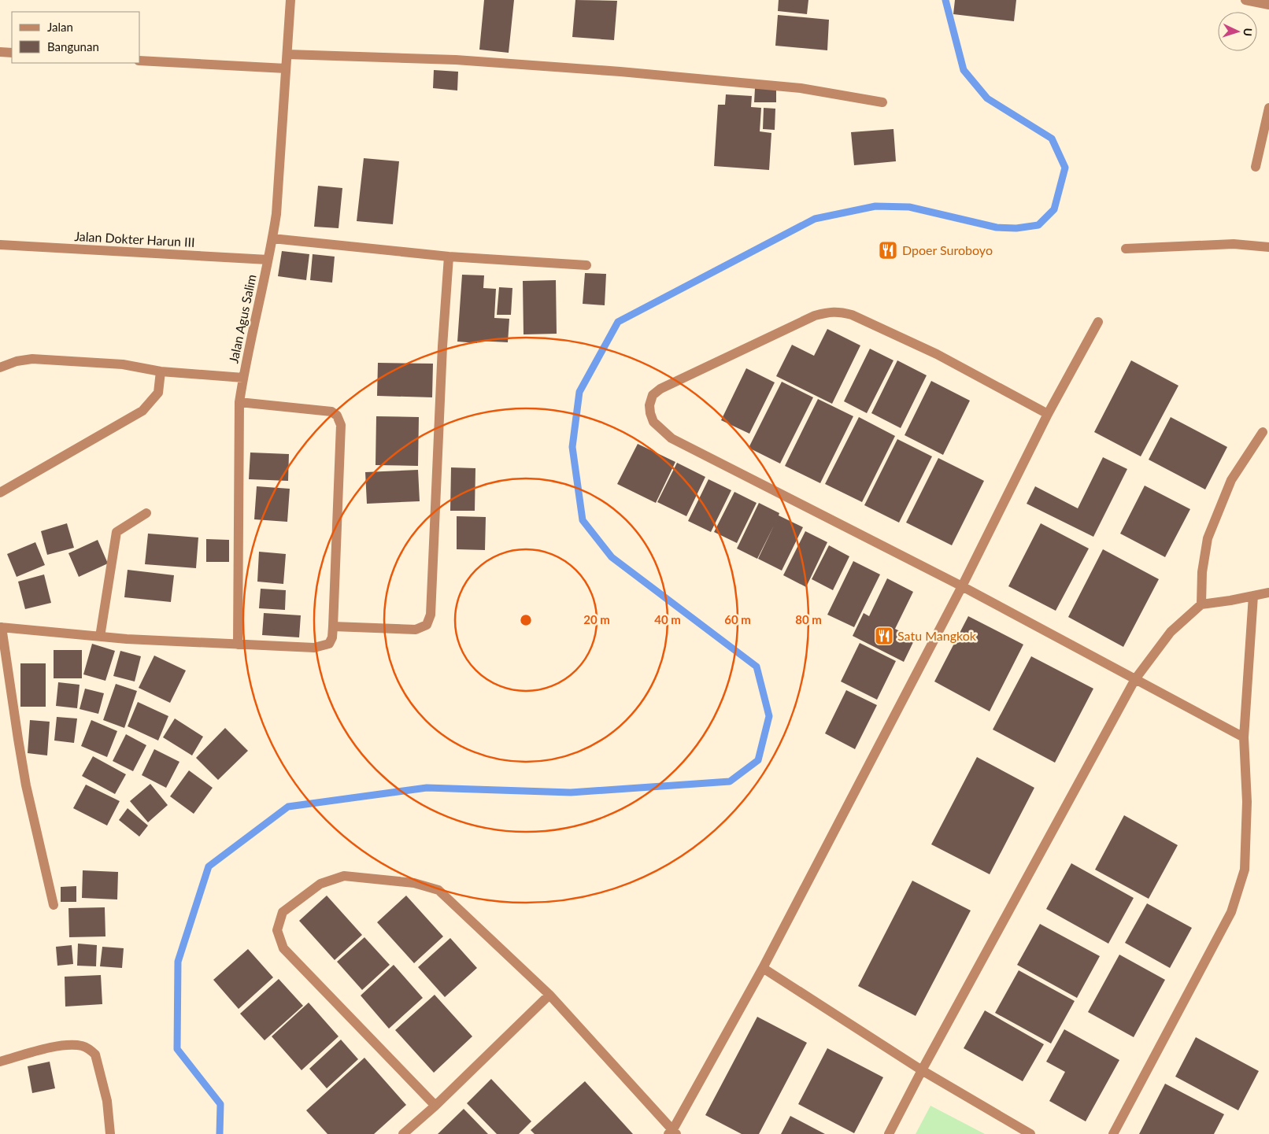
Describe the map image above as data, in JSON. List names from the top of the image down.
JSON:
{
  "streets": {
    "street": ["Jalan Dokter Harun III", "Jalan Agus Salim"]
  },
  "crossings": [
    ["Jalan Dokter Harun III", "Jalan Agus Salim"]
  ],
  "places": {
    "restaurant": ["Dpoer Suroboyo", "Satu Mangkok"]
  },
  "legend": ["Jalan", "Bangunan"],
  "north": "right",
  "rings": [
    "20 m",
    "40 m",
    "60 m",
    "80 m"
  ]
}
